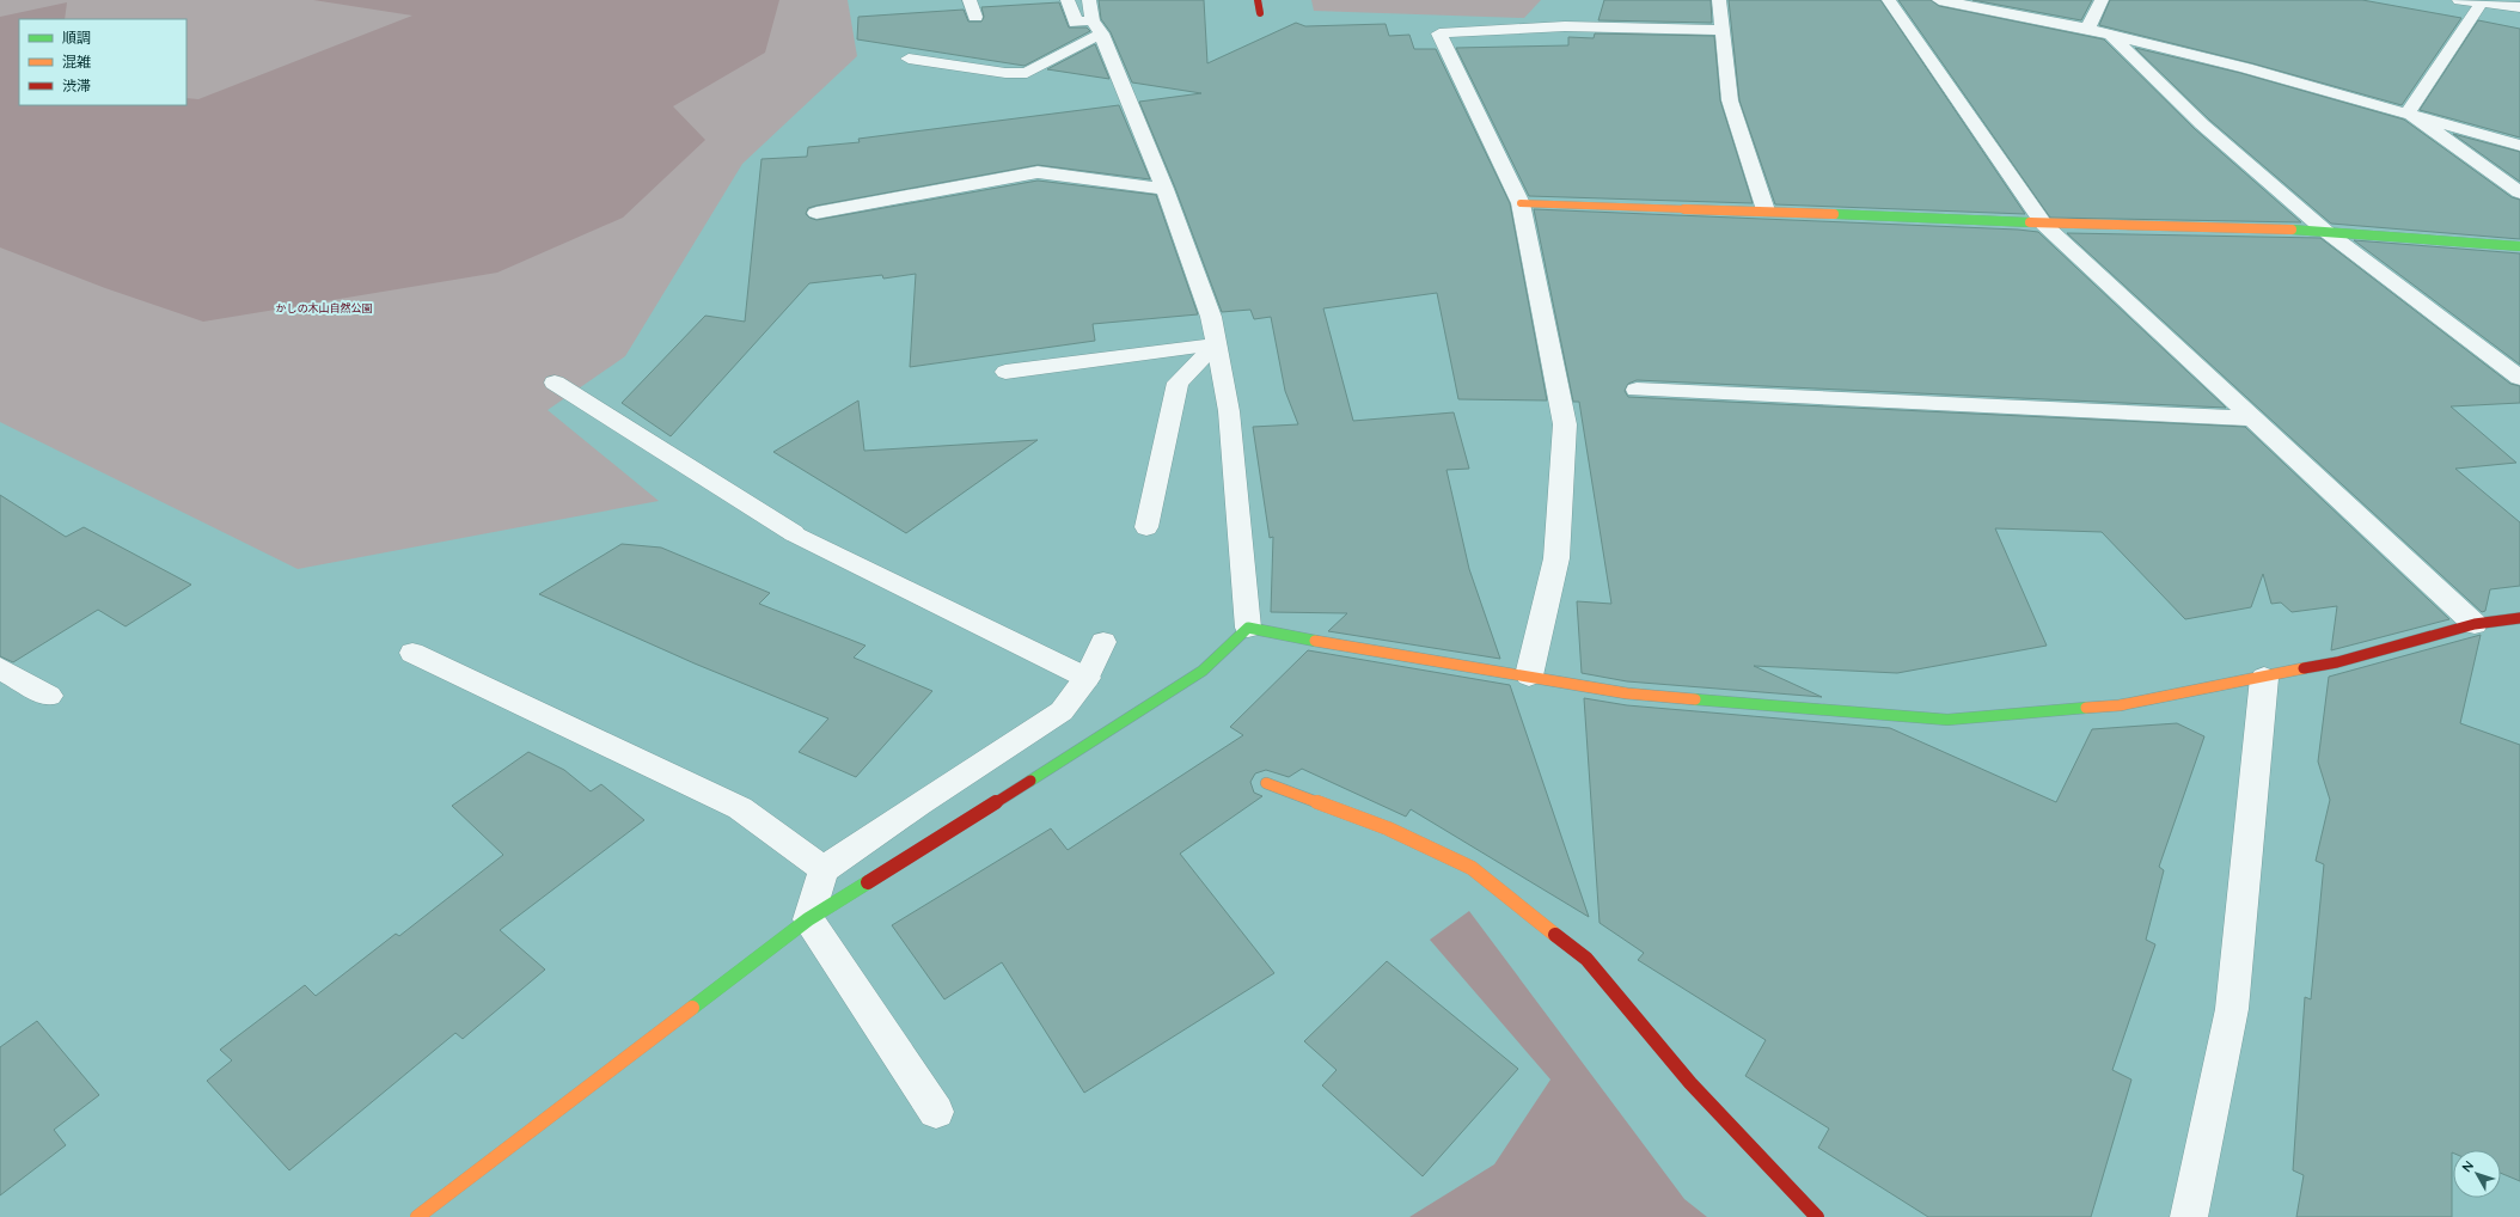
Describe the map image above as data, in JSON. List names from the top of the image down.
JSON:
{
  "parks": ["かしの木山自然公園"],
  "legend": ["順調", "混雑", "渋滞"],
  "north": "top left"
}
